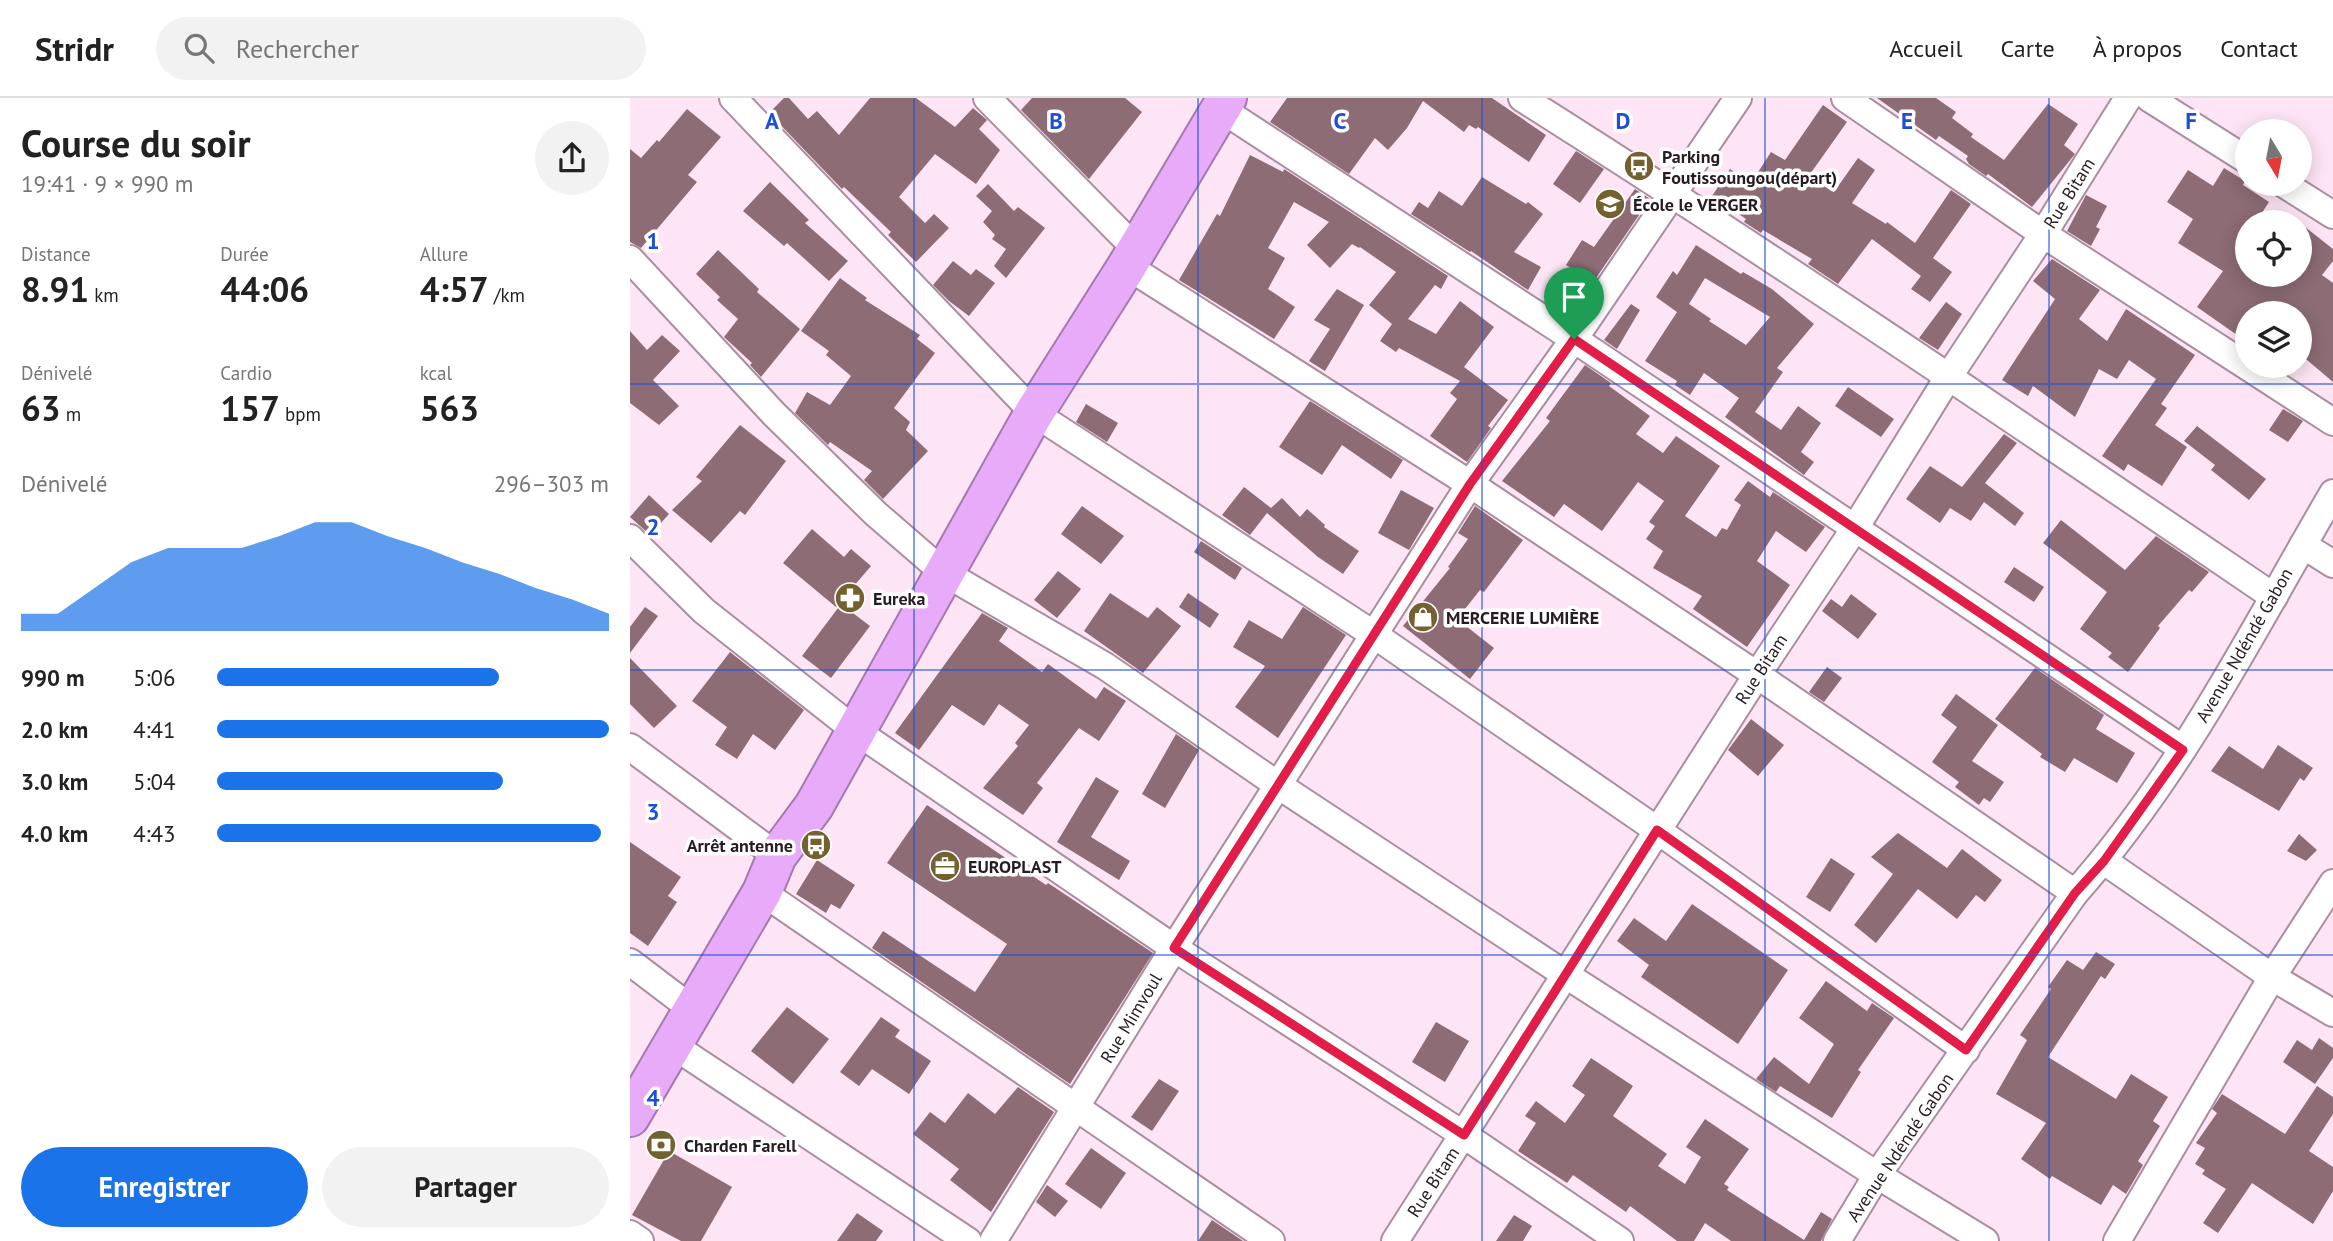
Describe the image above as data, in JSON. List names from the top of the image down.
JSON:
{
  "streets": {
    "street": ["Rue Bitam", "Avenue Ndéndé Gabon", "Rue Mimvoul"]
  },
  "places": {
    "bus stop": ["Parking Foutissoungou(départ)", "Arrêt antenne"],
    "school or university": ["École le VERGER"],
    "pharmacy": ["Eureka"],
    "shop": ["MERCERIE LUMIÈRE"],
    "office": ["EUROPLAST"],
    "bank": ["Charden Farell"]
  },
  "north": "bottom",
  "page": {
    "header": "Stridr",
    "search": "Rechercher",
    "nav": [
      "Accueil",
      "Carte",
      "À propos",
      "Contact"
    ],
    "heading": ["Course du soir", "19:41 · 9 × 990 m"],
    "stats": [
      ["Distance", "8.91 km"],
      ["Durée", "44:06"],
      ["Allure", "4:57 /km"],
      ["Dénivelé", "63 m"],
      ["Cardio", "157 bpm"],
      ["kcal", "563"]
    ],
    "chart": ["Dénivelé", "296–303 m"],
    "list": [
      {
        "name": "990 m",
        "note": "5:06"
      },
      {
        "name": "2.0 km",
        "note": "4:41"
      },
      {
        "name": "3.0 km",
        "note": "5:04"
      },
      {
        "name": "4.0 km",
        "note": "4:43"
      }
    ],
    "buttons": ["Enregistrer", "Partager"]
  },
  "grid": {
    "columns": [
      "A",
      "B",
      "C",
      "D",
      "E",
      "F"
    ],
    "rows": [
      "1",
      "2",
      "3",
      "4"
    ]
  }
}
